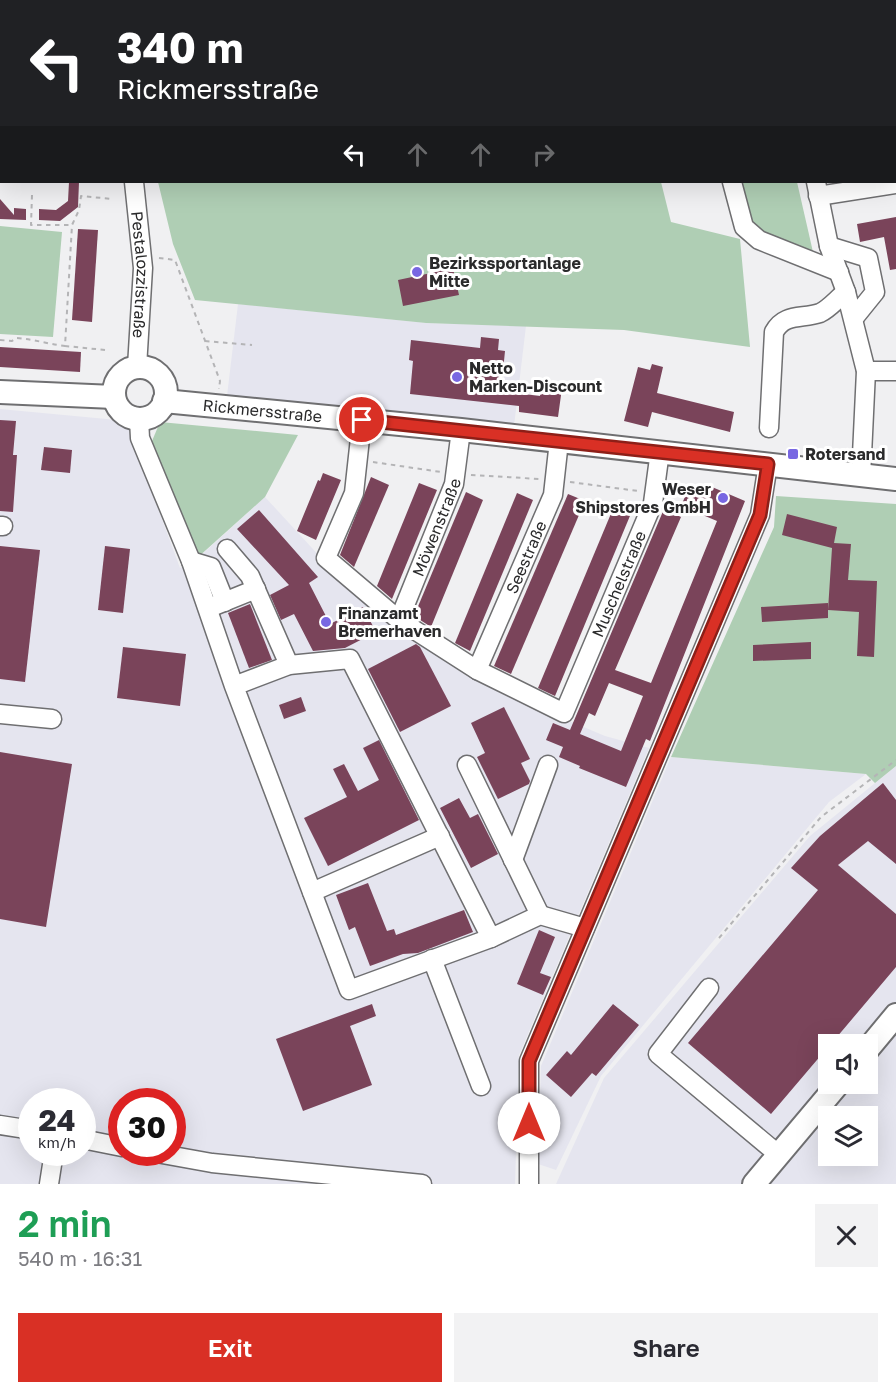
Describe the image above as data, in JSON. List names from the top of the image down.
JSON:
{
  "streets": {
    "main road": ["Rickmersstraße"],
    "street": [
      "Pestalozzistraße",
      "Möwenstraße",
      "Seestraße",
      "Muschelstraße"
    ]
  },
  "crossings": [
    ["Pestalozzistraße", "Rickmersstraße"],
    ["Rickmersstraße", "Möwenstraße"],
    ["Rickmersstraße", "Seestraße"],
    ["Rickmersstraße", "Muschelstraße"],
    ["Seestraße", "Muschelstraße"]
  ],
  "places": {
    "other": [
      "Bezirkssportanlage Mitte",
      "Netto Marken-Discount",
      "Weser Shipstores GmbH",
      "Finanzamt Bremerhaven"
    ],
    "transit": ["Rotersand"]
  },
  "page": {
    "turn": ["340 m", "Rickmersstraße"],
    "speed": "24 km/h",
    "limit": "30",
    "heading": ["2 min", "540 m · 16:31"],
    "buttons": ["Exit", "Share"]
  }
}
